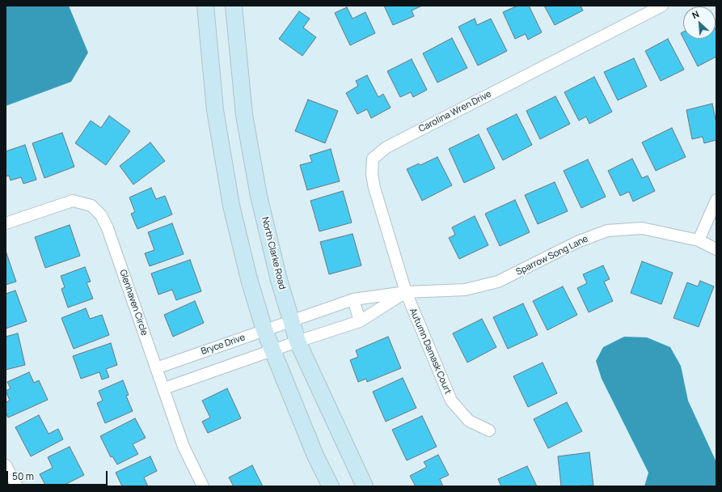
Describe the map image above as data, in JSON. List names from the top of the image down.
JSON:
{
  "streets": {
    "street": [
      "Carolina Wren Drive",
      "North Clarke Road",
      "Sparrow Song Lane",
      "Glenhaven Circle",
      "Bryce Drive",
      "Autumn Damask Court"
    ]
  },
  "crossings": [
    ["Carolina Wren Drive", "Sparrow Song Lane"],
    ["Carolina Wren Drive", "Autumn Damask Court"],
    ["North Clarke Road", "Sparrow Song Lane"],
    ["North Clarke Road", "Bryce Drive"],
    ["Sparrow Song Lane", "Bryce Drive"],
    ["Sparrow Song Lane", "Autumn Damask Court"],
    ["Glenhaven Circle", "Bryce Drive"]
  ],
  "scale_bar": "50 m",
  "north": "top left"
}
